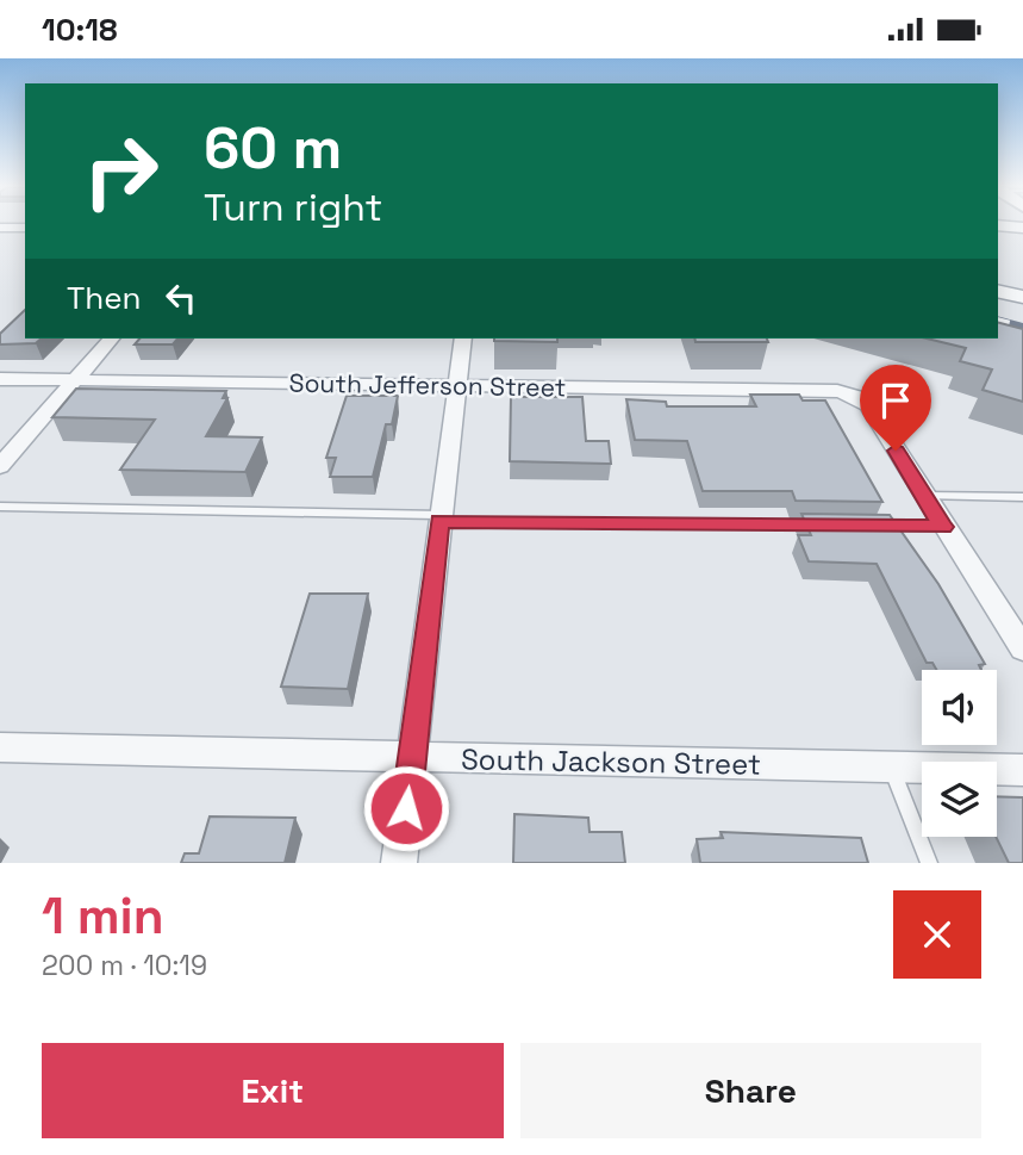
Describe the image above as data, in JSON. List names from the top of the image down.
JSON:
{
  "streets": {
    "street": ["South Jefferson Street", "South Jackson Street"]
  },
  "page": {
    "status": "10:18",
    "turn": ["60 m", "Turn right"],
    "then": "Then",
    "heading": ["1 min", "200 m · 10:19"],
    "buttons": ["Exit", "Share"]
  }
}
